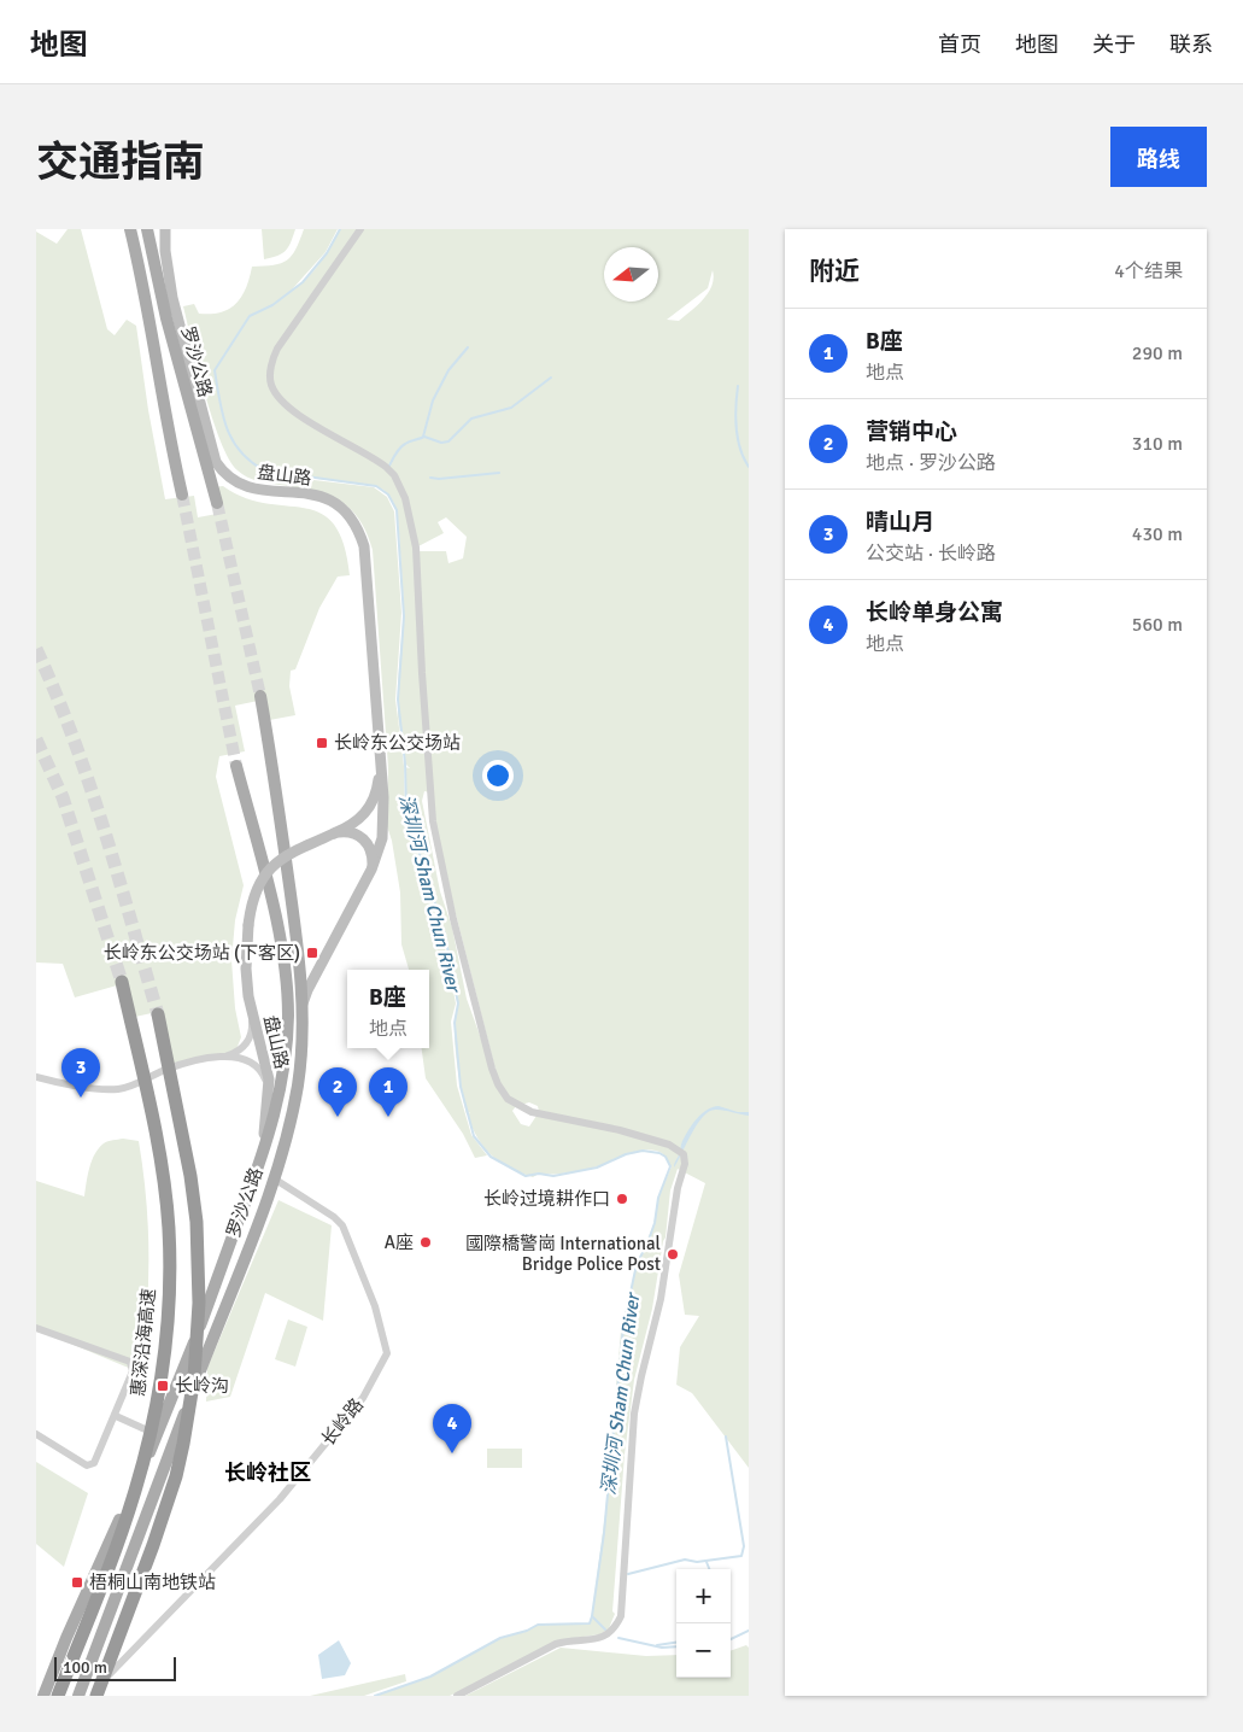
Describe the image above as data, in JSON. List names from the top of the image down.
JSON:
{
  "streets": {
    "highway": ["惠深沿海高速"],
    "main road": ["罗沙公路", "盘山路"],
    "street": ["长岭路"]
  },
  "crossings": [
    ["罗沙公路", "盘山路"],
    ["罗沙公路", "长岭路"]
  ],
  "districts": ["长岭社区"],
  "water": ["深圳河 Sham Chun River"],
  "places": {
    "transit": [
      "长岭东公交场站",
      "长岭东公交场站 (下客区)",
      "长岭沟",
      "梧桐山南地铁站"
    ],
    "other": ["长岭过境耕作口", "A座", "國際橋警崗 International Bridge Police Post"]
  },
  "scale_bar": "100 m",
  "north": "left",
  "page": {
    "header": "地图",
    "nav": [
      "首页",
      "地图",
      "关于",
      "联系"
    ],
    "title": "交通指南",
    "buttons": "路线",
    "heading": ["附近", "4个结果"],
    "list": [
      {
        "mark": "1",
        "name": "B座",
        "note": "地点",
        "value": "290 m"
      },
      {
        "mark": "2",
        "name": "营销中心",
        "note": "地点 · 罗沙公路",
        "value": "310 m"
      },
      {
        "mark": "3",
        "name": "晴山月",
        "note": "公交站 · 长岭路",
        "value": "430 m"
      },
      {
        "mark": "4",
        "name": "长岭单身公寓",
        "note": "地点",
        "value": "560 m"
      }
    ],
    "popup": ["B座", "地点"],
    "pins": [
      "3",
      "1",
      "2",
      "4"
    ],
    "map_buttons": ["+", "−"],
    "scale": "100 m"
  }
}
